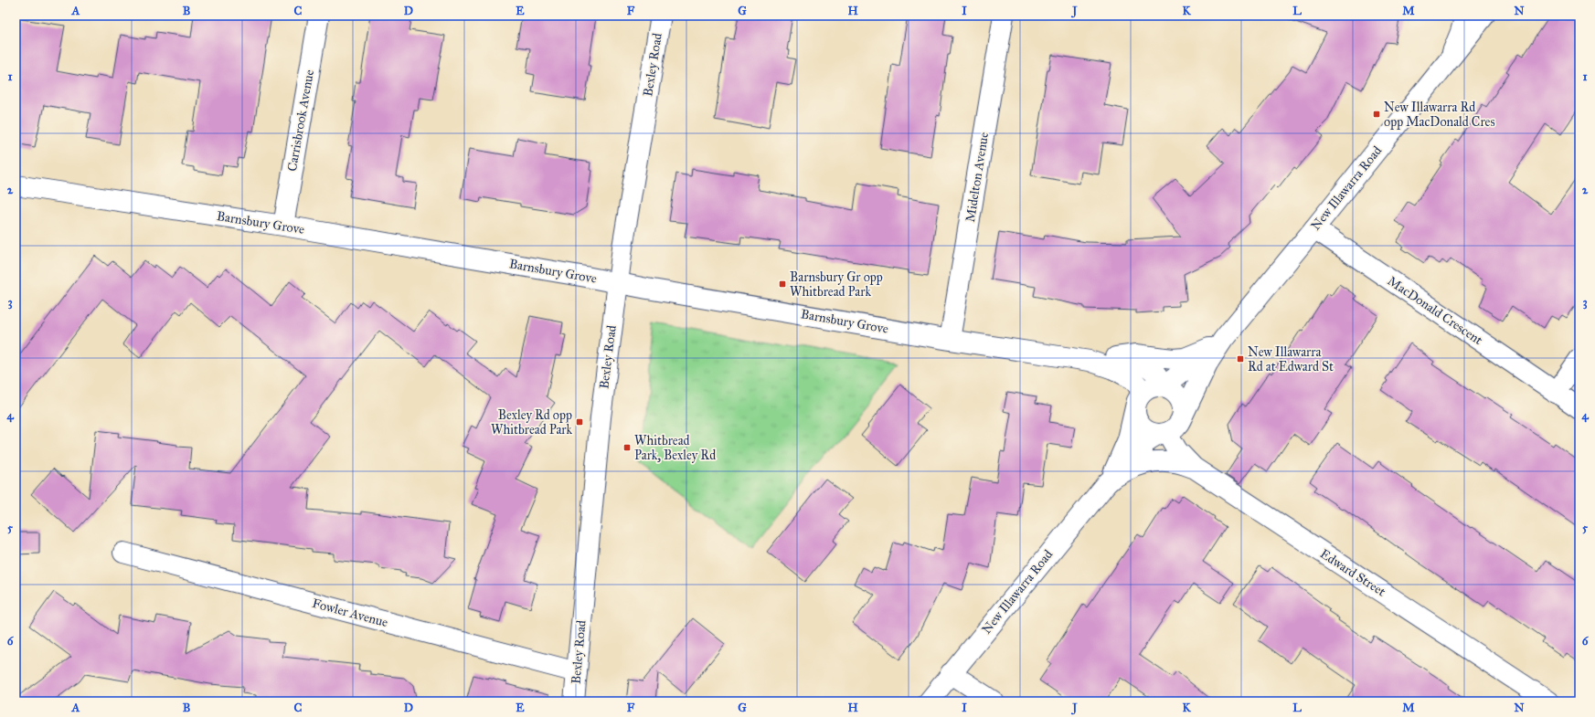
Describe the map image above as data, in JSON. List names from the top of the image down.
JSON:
{
  "streets": {
    "street": [
      "Bexley Road",
      "Carrisbrook Avenue",
      "Midelton Avenue",
      "New Illawarra Road",
      "Barnsbury Grove",
      "MacDonald Crescent",
      "Edward Street",
      "Fowler Avenue"
    ]
  },
  "crossings": [
    ["Bexley Road", "Barnsbury Grove"],
    ["Bexley Road", "Fowler Avenue"],
    ["Carrisbrook Avenue", "Barnsbury Grove"],
    ["Midelton Avenue", "Barnsbury Grove"],
    ["New Illawarra Road", "Barnsbury Grove"],
    ["New Illawarra Road", "MacDonald Crescent"],
    ["New Illawarra Road", "Edward Street"],
    ["Barnsbury Grove", "Edward Street"]
  ],
  "places": {
    "transit": [
      "New Illawarra Rd opp MacDonald Cres",
      "Barnsbury Gr opp Whitbread Park",
      "New Illawarra Rd at Edward St",
      "Bexley Rd opp Whitbread Park",
      "Whitbread Park, Bexley Rd"
    ]
  },
  "grid": {
    "columns": [
      "A",
      "B",
      "C",
      "D",
      "E",
      "F",
      "G",
      "H",
      "I",
      "J",
      "K",
      "L",
      "M",
      "N"
    ],
    "rows": [
      "1",
      "2",
      "3",
      "4",
      "5",
      "6"
    ]
  }
}
